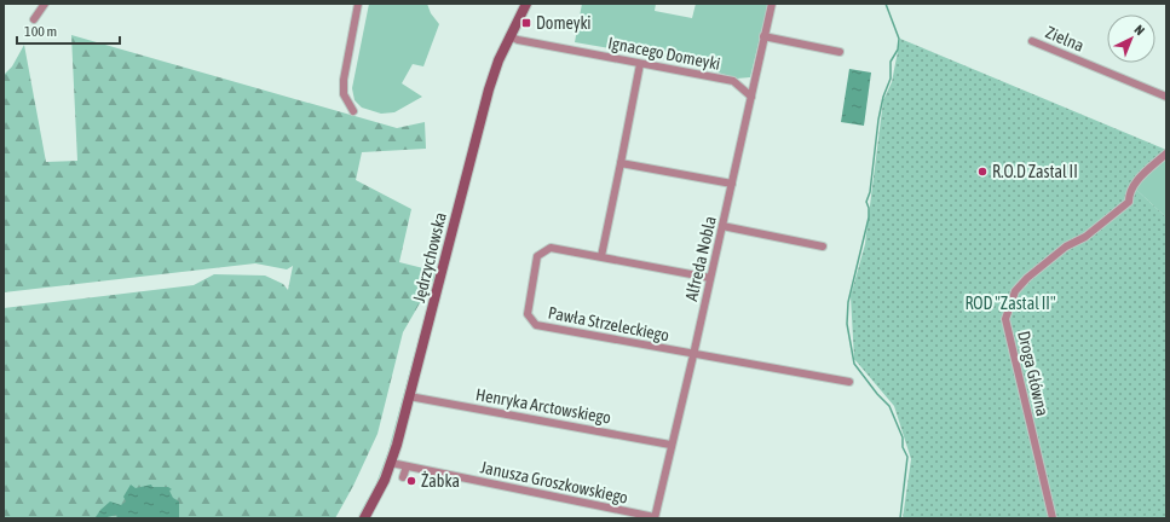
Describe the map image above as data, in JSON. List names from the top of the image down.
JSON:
{
  "streets": {
    "main road": ["Jędrzychowska"],
    "street": [
      "Zielna",
      "Ignacego Domeyki",
      "Alfreda Nobla",
      "Pawła Strzeleckiego",
      "Droga Główna",
      "Henryka Arctowskiego",
      "Janusza Groszkowskiego"
    ]
  },
  "crossings": [
    ["Ignacego Domeyki", "Jędrzychowska"],
    ["Ignacego Domeyki", "Alfreda Nobla"],
    ["Jędrzychowska", "Henryka Arctowskiego"],
    ["Jędrzychowska", "Janusza Groszkowskiego"],
    ["Alfreda Nobla", "Pawła Strzeleckiego"],
    ["Alfreda Nobla", "Henryka Arctowskiego"],
    ["Alfreda Nobla", "Janusza Groszkowskiego"]
  ],
  "parks": ["ROD \"Zastal II\""],
  "places": {
    "transit": ["Domeyki"],
    "other": ["R.O.D Zastal II", "Żabka"]
  },
  "scale_bar": "100 m",
  "north": "top right"
}
